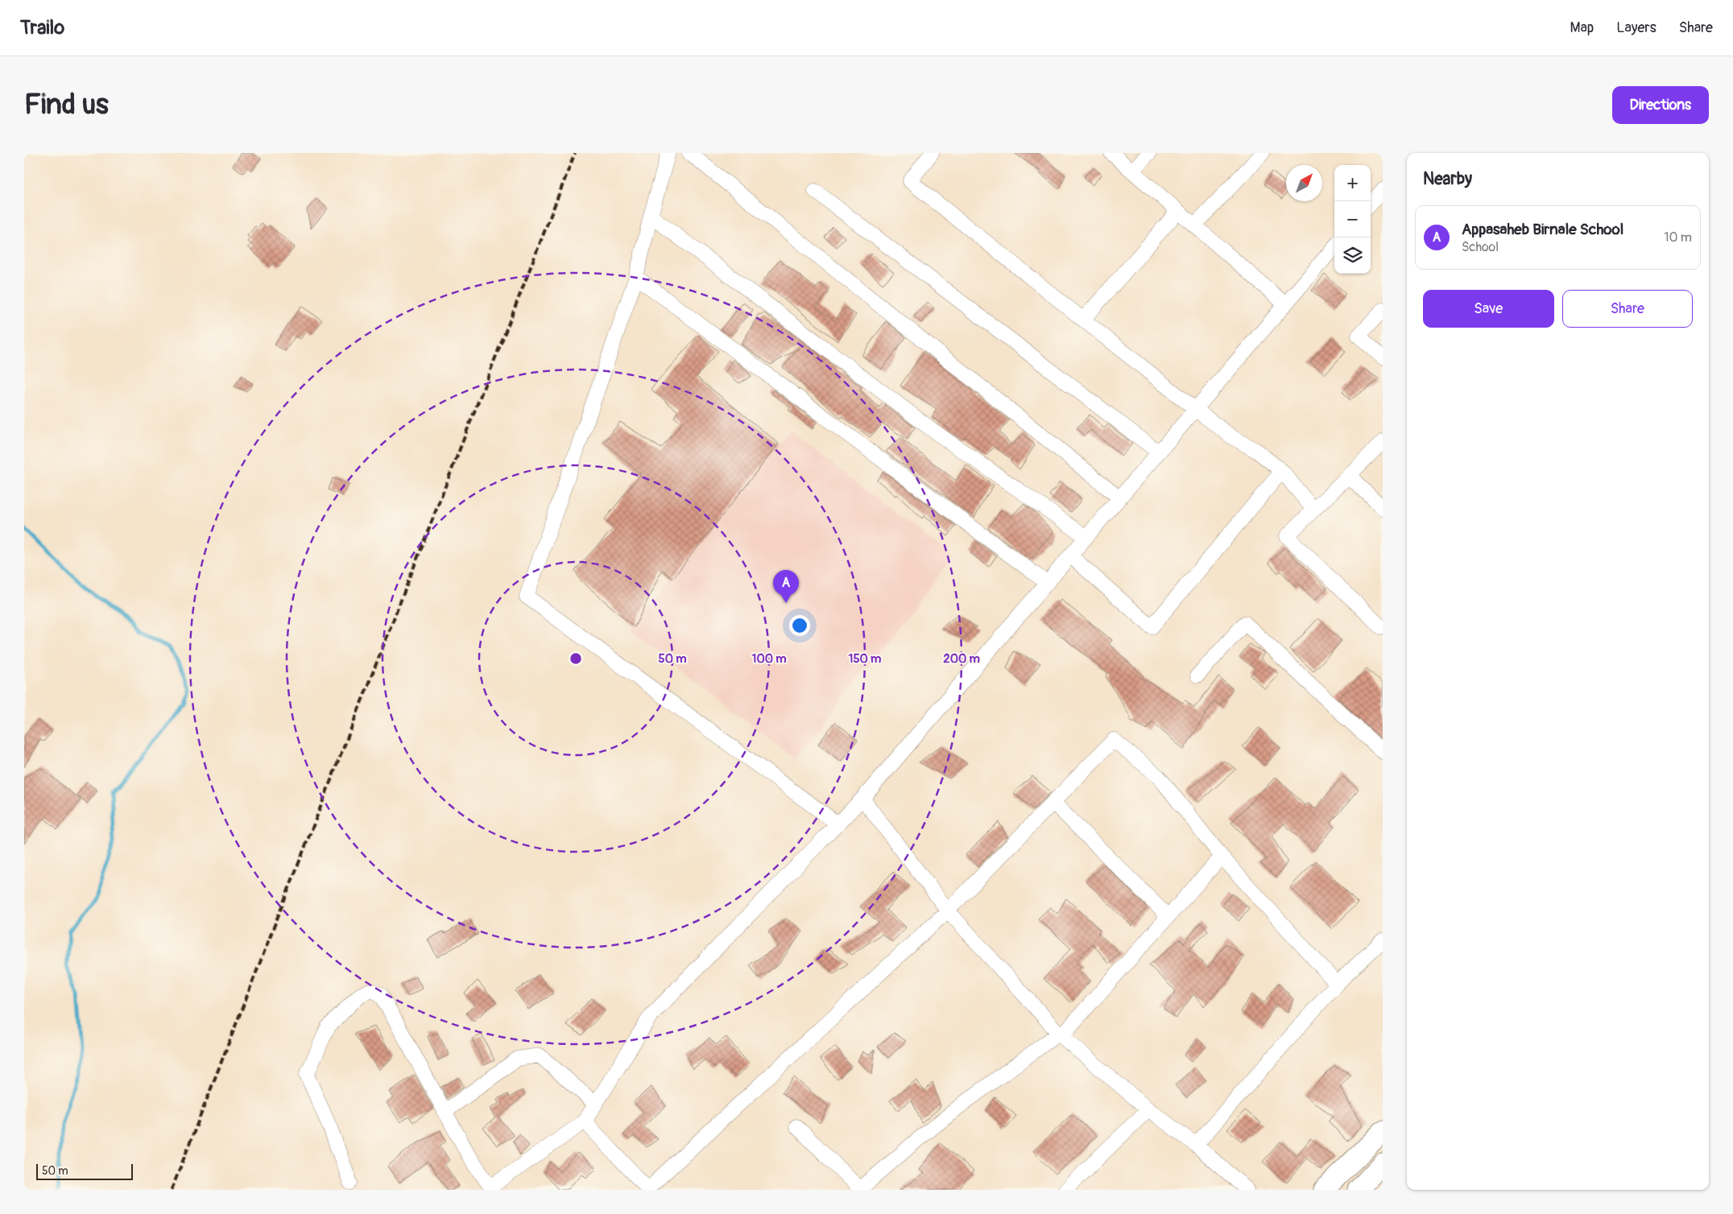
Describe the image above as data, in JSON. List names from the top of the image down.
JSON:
{
  "scale_bar": "50 m",
  "north": "top right",
  "page": {
    "header": "Trailo",
    "nav": ["Map", "Layers", "Share"],
    "buttons": [
      "Directions",
      ["Save", "Share"]
    ],
    "title": "Find us",
    "heading": "Nearby",
    "map_buttons": ["+", "−"],
    "list": [
      {
        "mark": "A",
        "name": "Appasaheb Birnale School",
        "note": "School",
        "value": "10 m"
      }
    ],
    "pins": "A",
    "scale": "50 m"
  },
  "rings": [
    "50 m",
    "100 m",
    "150 m",
    "200 m"
  ]
}
